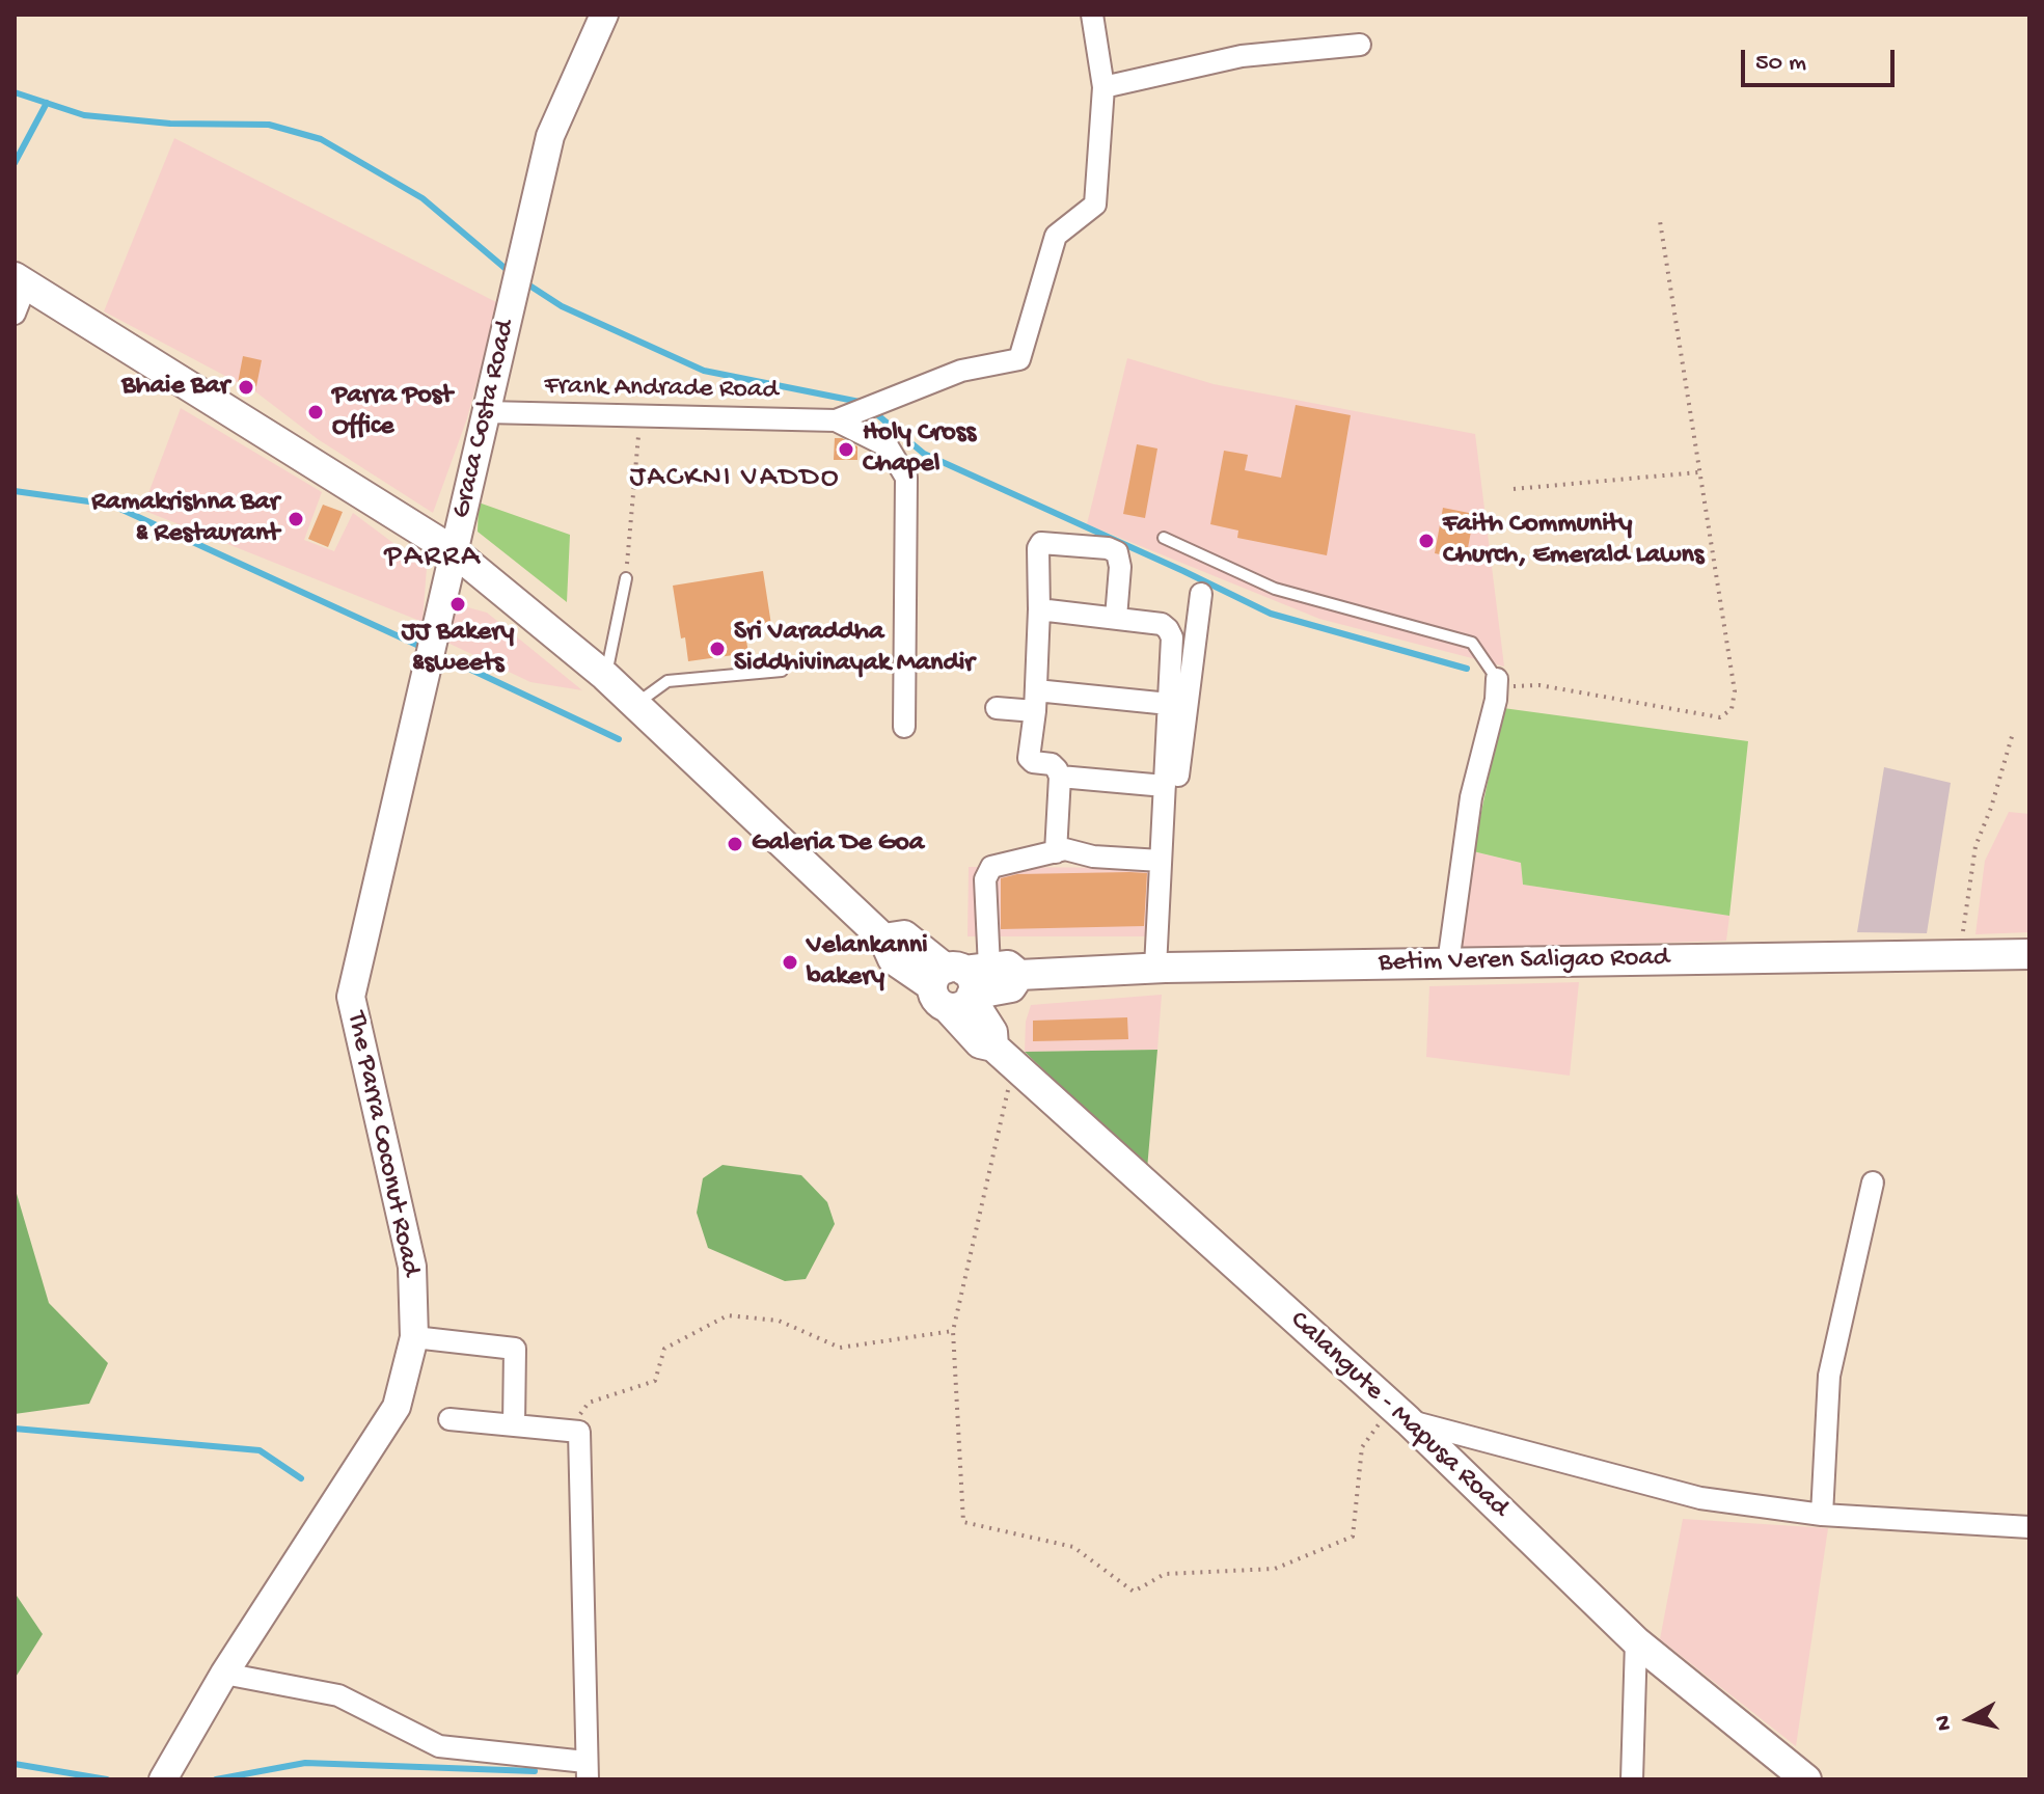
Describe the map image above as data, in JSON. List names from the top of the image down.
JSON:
{
  "streets": {
    "main road": ["Betim Veren Saligao Road", "Calangute - Mapusa Road"],
    "street": ["Frank Andrade Road", "Graca Costa Road", "The Parra Coconut Road"]
  },
  "crossings": [
    ["Frank Andrade Road", "Graca Costa Road"],
    ["Graca Costa Road", "The Parra Coconut Road"],
    ["Graca Costa Road", "Calangute - Mapusa Road"],
    ["Betim Veren Saligao Road", "Calangute - Mapusa Road"],
    ["The Parra Coconut Road", "Calangute - Mapusa Road"]
  ],
  "districts": ["JACKNI VADDO", "PARRA"],
  "places": [
    "Bhaie Bar",
    "Parra Post Office",
    "Holy Cross Chapel",
    "Ramakrishna Bar & Restaurant",
    "Faith Community Church, Emerald Lawns",
    "JJ Bakery &sweets",
    "Sri Varaddha Siddhivinayak Mandir",
    "Galeria De Goa",
    "Velankanni bakery"
  ],
  "scale_bar": "50 m",
  "north": "left"
}
